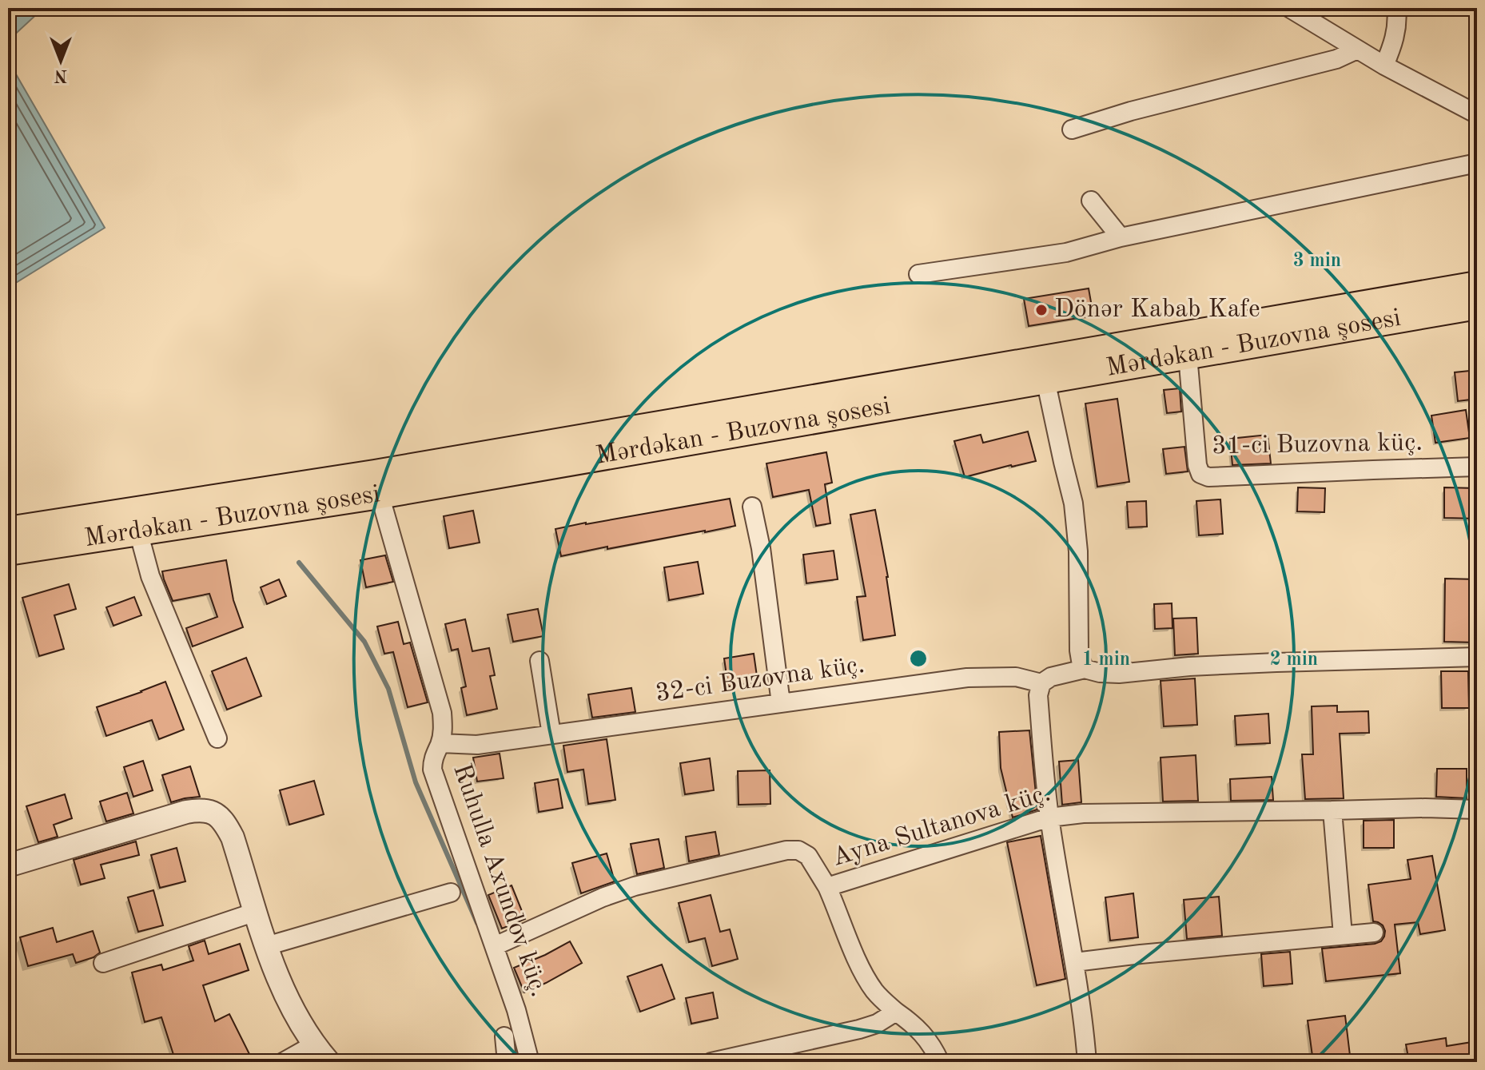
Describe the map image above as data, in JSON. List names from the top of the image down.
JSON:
{
  "streets": {
    "main road": ["Mərdəkan - Buzovna şosesi"],
    "street": [
      "31-ci Buzovna küç.",
      "32-ci Buzovna küç.",
      "Ayna Sultanova küç.",
      "Ruhulla Axundov küç."
    ]
  },
  "crossings": [
    ["Mərdəkan - Buzovna şosesi", "31-ci Buzovna küç."],
    ["Mərdəkan - Buzovna şosesi", "Ruhulla Axundov küç."],
    ["32-ci Buzovna küç.", "Ruhulla Axundov küç."],
    ["Ayna Sultanova küç.", "Ruhulla Axundov küç."]
  ],
  "places": ["Dönər Kabab Kafe"],
  "north": "bottom",
  "rings": ["3 min", "1 min", "2 min"]
}
